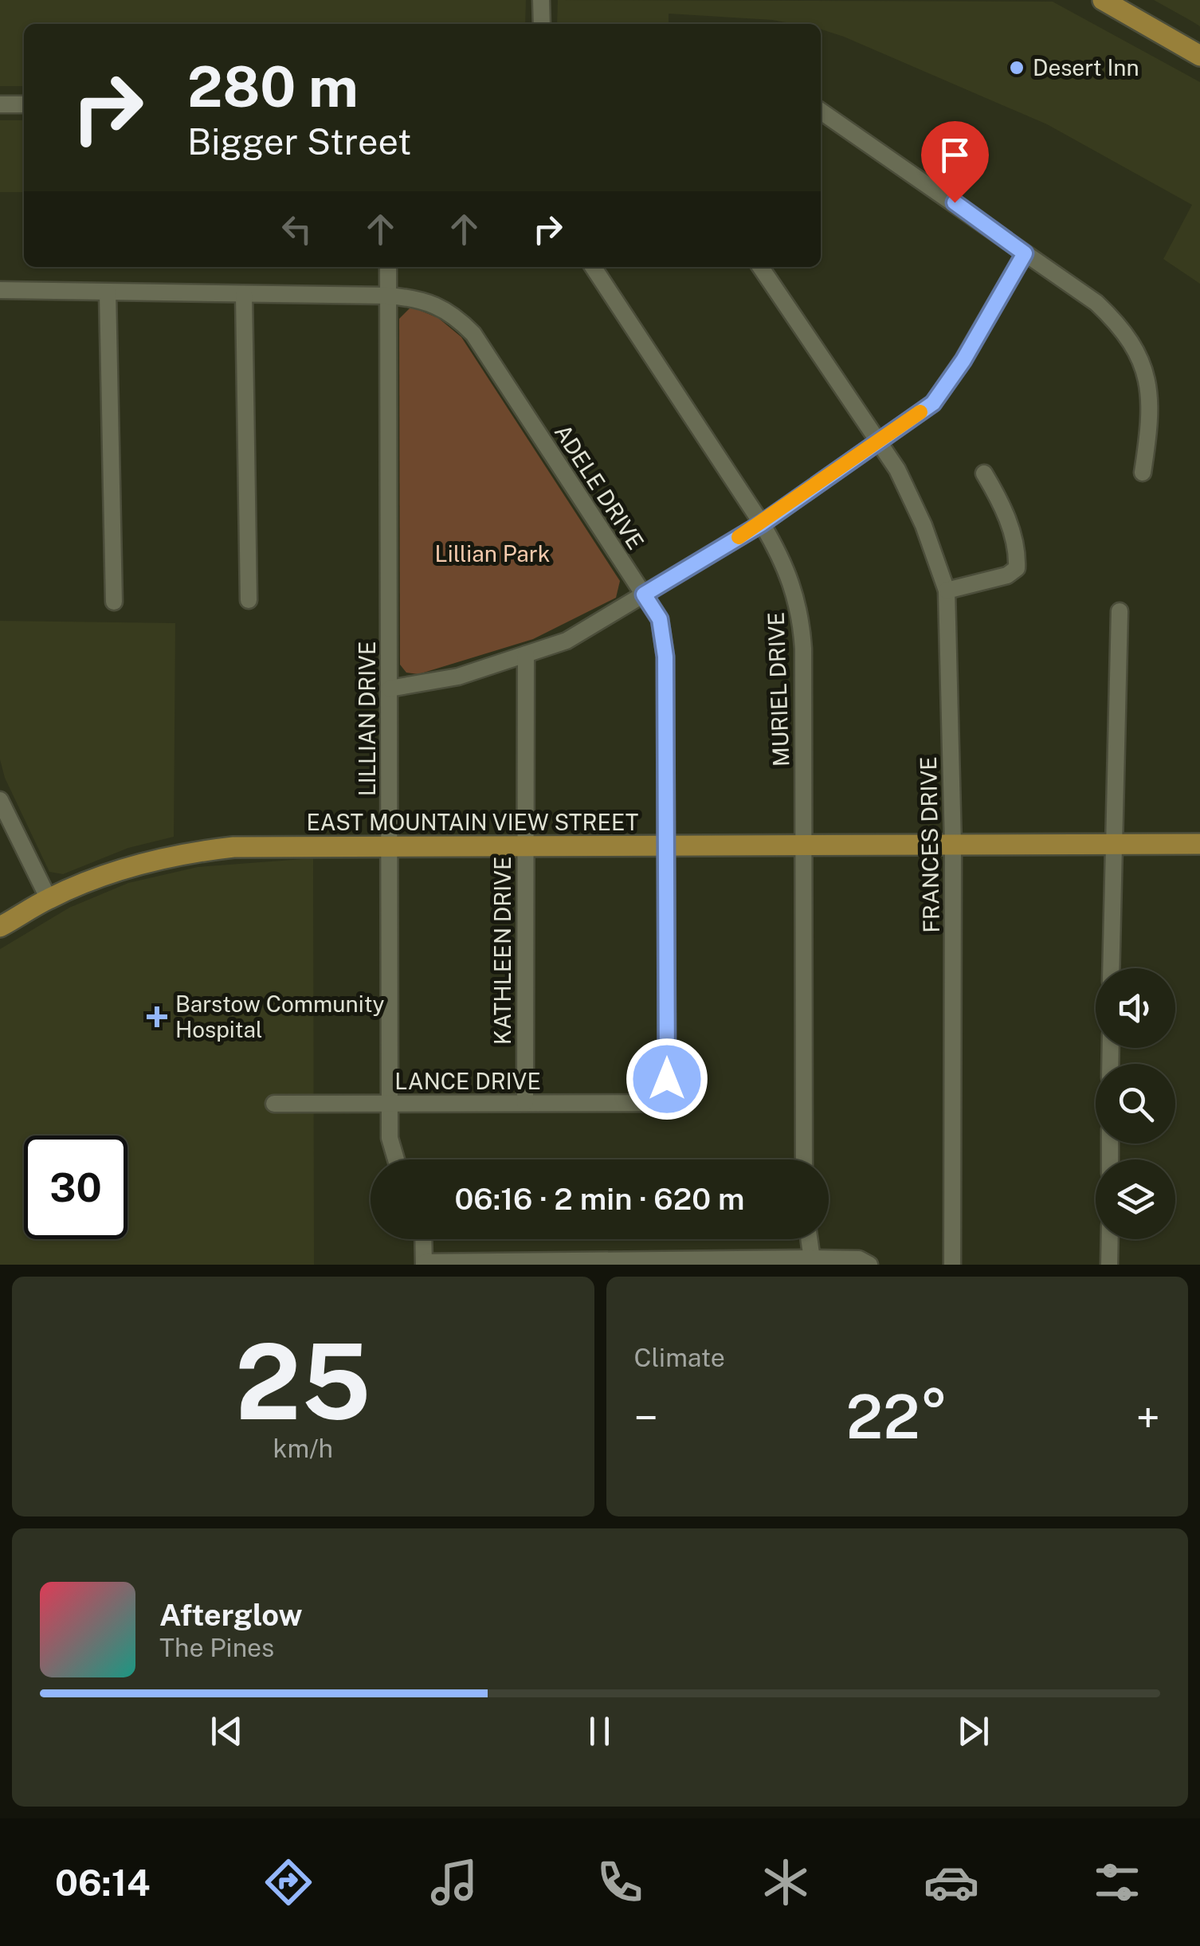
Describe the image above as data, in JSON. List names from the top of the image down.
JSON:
{
  "streets": {
    "main road": ["EAST MOUNTAIN VIEW STREET"],
    "street": [
      "ADELE DRIVE",
      "MURIEL DRIVE",
      "LILLIAN DRIVE",
      "FRANCES DRIVE",
      "KATHLEEN DRIVE",
      "LANCE DRIVE"
    ]
  },
  "crossings": [
    ["ADELE DRIVE", "LILLIAN DRIVE"],
    ["ADELE DRIVE", "EAST MOUNTAIN VIEW STREET"],
    ["ADELE DRIVE", "LANCE DRIVE"],
    ["MURIEL DRIVE", "EAST MOUNTAIN VIEW STREET"],
    ["LILLIAN DRIVE", "EAST MOUNTAIN VIEW STREET"],
    ["LILLIAN DRIVE", "LANCE DRIVE"],
    ["EAST MOUNTAIN VIEW STREET", "FRANCES DRIVE"],
    ["EAST MOUNTAIN VIEW STREET", "KATHLEEN DRIVE"],
    ["KATHLEEN DRIVE", "LANCE DRIVE"]
  ],
  "parks": ["Lillian Park"],
  "places": {
    "other": ["Desert Inn"],
    "health": ["Barstow Community Hospital"]
  },
  "page": {
    "turn": ["280 m", "Bigger Street"],
    "limit": "30",
    "trip": "06:16 · 2 min · 620 m",
    "tile": [
      ["25", "km/h"],
      "Climate"
    ],
    "heat": ["−", "22°", "+"],
    "song": ["Afterglow", "The Pines"],
    "tabs": "06:14"
  }
}
